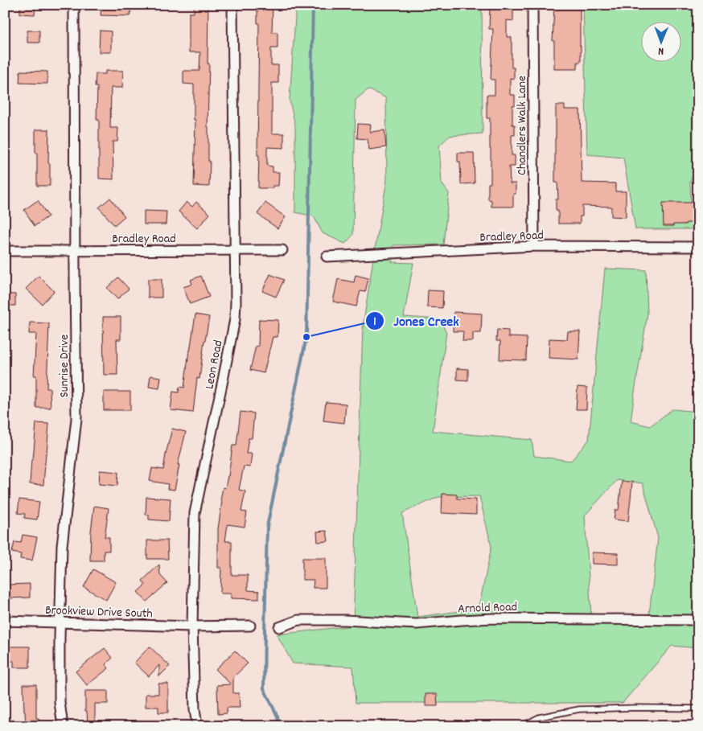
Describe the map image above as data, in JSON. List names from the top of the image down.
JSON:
{
  "streets": {
    "street": [
      "Chandlers Walk Lane",
      "Bradley Road",
      "Leon Road",
      "Sunrise Drive",
      "Arnold Road",
      "Brookview Drive South"
    ]
  },
  "crossings": [
    ["Chandlers Walk Lane", "Bradley Road"],
    ["Bradley Road", "Leon Road"],
    ["Bradley Road", "Sunrise Drive"],
    ["Leon Road", "Brookview Drive South"],
    ["Sunrise Drive", "Brookview Drive South"]
  ],
  "places": ["Jones Creek"],
  "north": "bottom"
}
